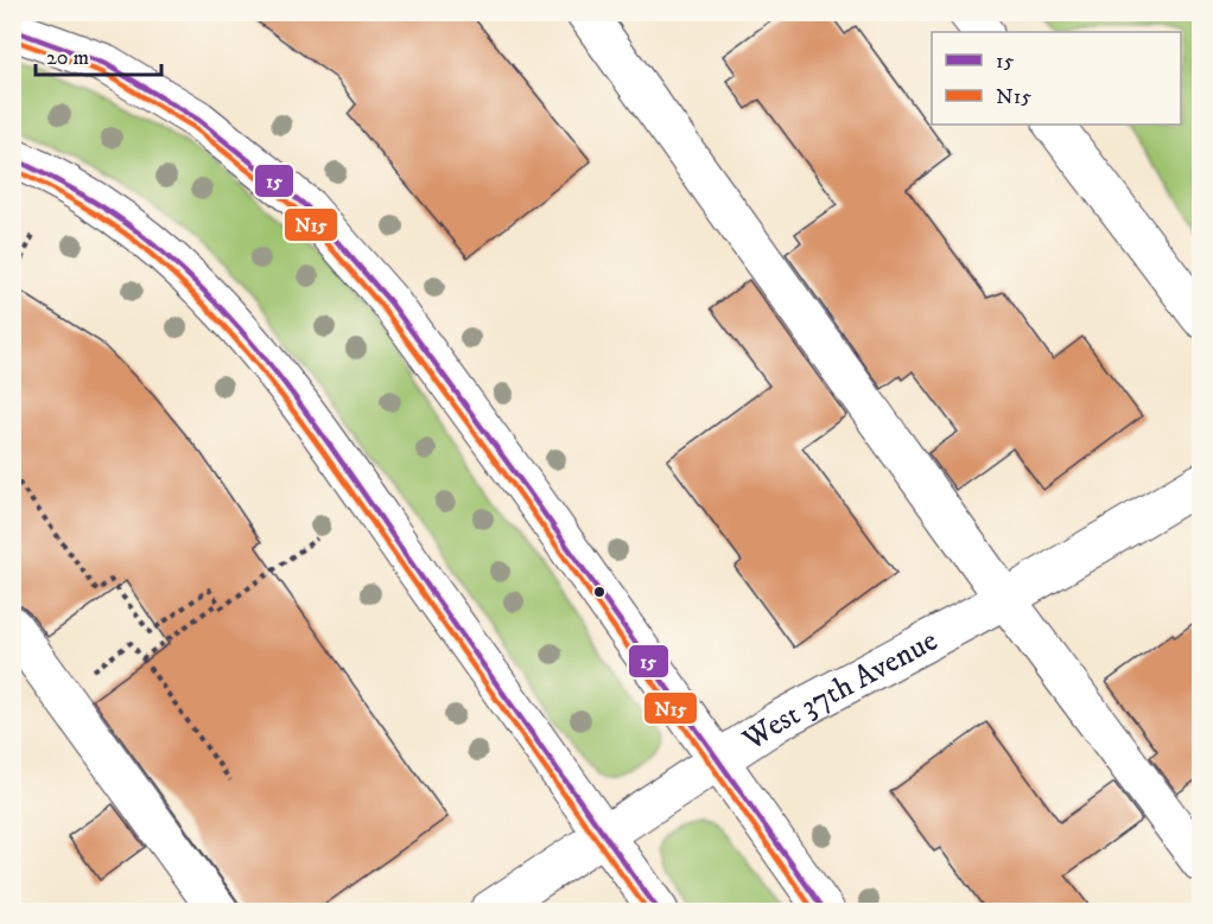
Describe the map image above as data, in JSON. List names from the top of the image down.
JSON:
{
  "streets": {
    "main road": ["West 37th Avenue"]
  },
  "lines": ["transit line 15", "transit line N15"],
  "legend": ["15", "N15"],
  "scale_bar": "20 m"
}
